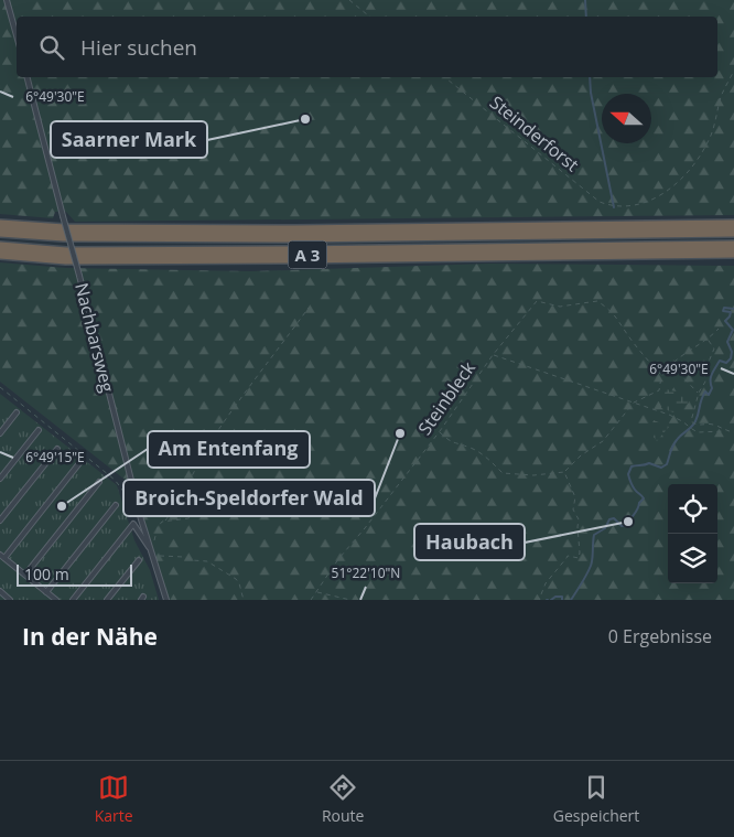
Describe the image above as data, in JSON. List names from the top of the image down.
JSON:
{
  "streets": {
    "highway": ["A 3"],
    "lane": ["Nachbarsweg"],
    "path": ["Steinderforst", "Steinbleck"]
  },
  "places": [
    "Saarner Mark",
    "Broich-Speldorfer Wald",
    "Am Entenfang",
    "Haubach"
  ],
  "scale_bar": "100 m",
  "north": "left",
  "page": {
    "search": "Hier suchen",
    "scale": "100 m",
    "heading": ["In der Nähe", "0 Ergebnisse"],
    "nav": ["Karte", "Route", "Gespeichert"]
  },
  "coordinates": ["6°49'30\"E", "6°49'15\"E", "51°22'10\"N"]
}
